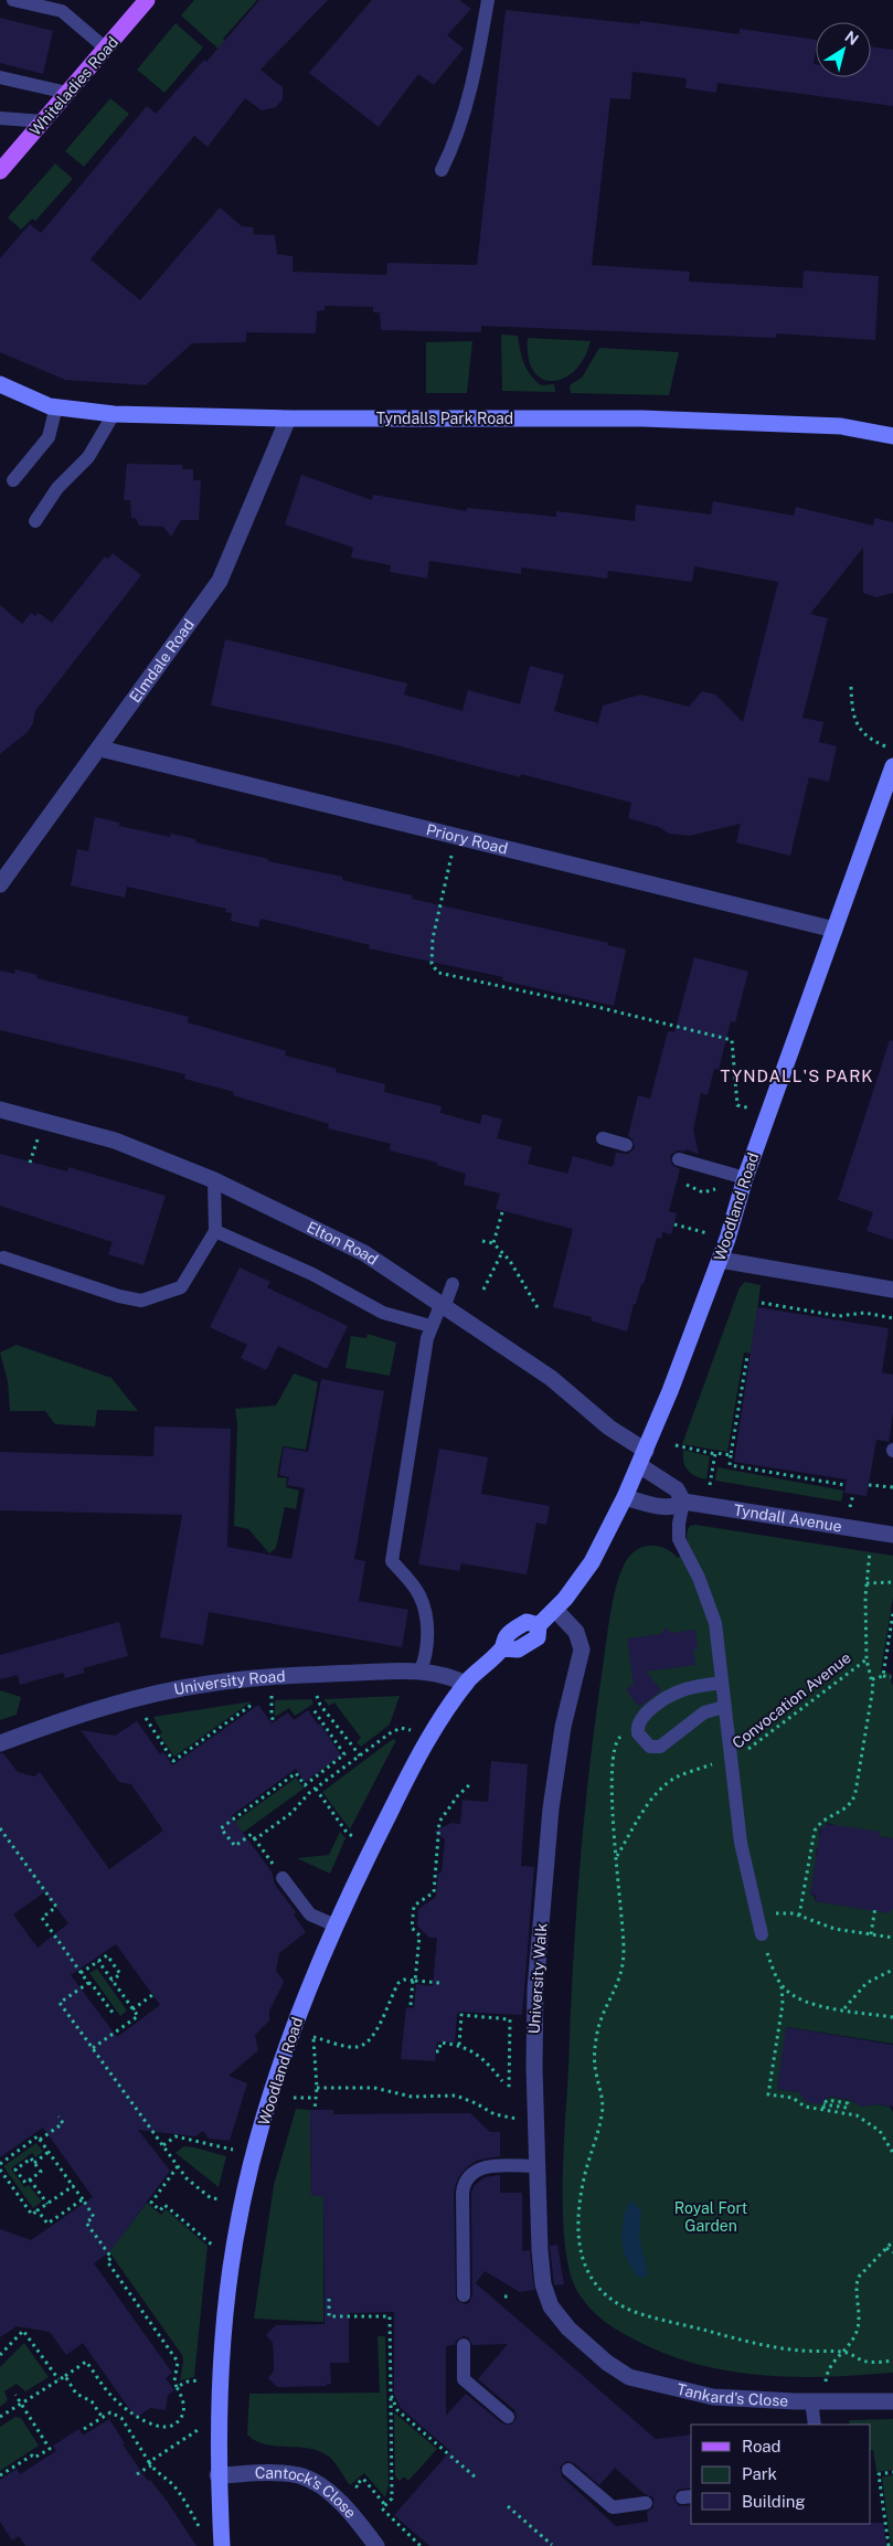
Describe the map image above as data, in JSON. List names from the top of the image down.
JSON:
{
  "streets": {
    "main road": ["Whiteladies Road"],
    "street": [
      "Tyndalls Park Road",
      "Elmdale Road",
      "Priory Road",
      "Woodland Road",
      "Elton Road",
      "Tyndall Avenue",
      "University Road",
      "University Walk",
      "Tankard's Close",
      "Cantock's Close"
    ],
    "path": ["Convocation Avenue"]
  },
  "crossings": [
    ["Tyndalls Park Road", "Elmdale Road"],
    ["Elmdale Road", "Priory Road"],
    ["Priory Road", "Woodland Road"],
    ["Woodland Road", "Elton Road"],
    ["Woodland Road", "Tyndall Avenue"],
    ["Woodland Road", "University Road"],
    ["Woodland Road", "University Walk"],
    ["Woodland Road", "Cantock's Close"],
    ["University Walk", "Tankard's Close"]
  ],
  "districts": ["TYNDALL'S PARK"],
  "parks": ["Royal Fort Garden"],
  "legend": ["Road", "Park", "Building"],
  "north": "top right"
}
